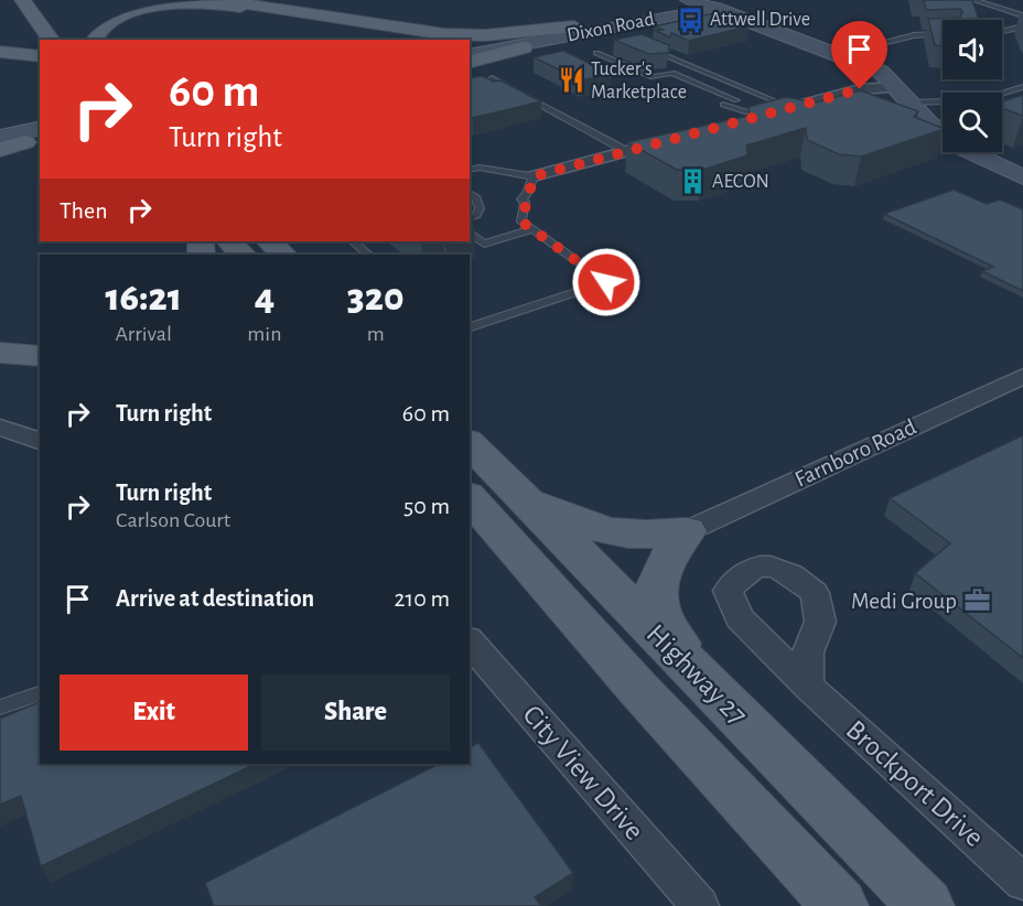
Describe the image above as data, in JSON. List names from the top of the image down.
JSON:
{
  "streets": {
    "main road": ["Dixon Road", "Highway 27"],
    "street": ["Farnboro Road", "City View Drive", "Brockport Drive"]
  },
  "places": {
    "bus stop": ["Attwell Drive"],
    "restaurant": ["Tucker's Marketplace"],
    "building": ["AECON"],
    "office": ["Medi Group"]
  },
  "page": {
    "turn": ["60 m", "Turn right"],
    "then": "Then",
    "eta": [
      "16:21",
      "Arrival",
      "4",
      "min",
      "320",
      "m"
    ],
    "list": [
      {
        "name": "Turn right",
        "value": "60 m"
      },
      {
        "name": "Turn right",
        "note": "Carlson Court",
        "value": "50 m"
      },
      {
        "name": "Arrive at destination",
        "value": "210 m"
      }
    ],
    "buttons": ["Exit", "Share"]
  }
}
